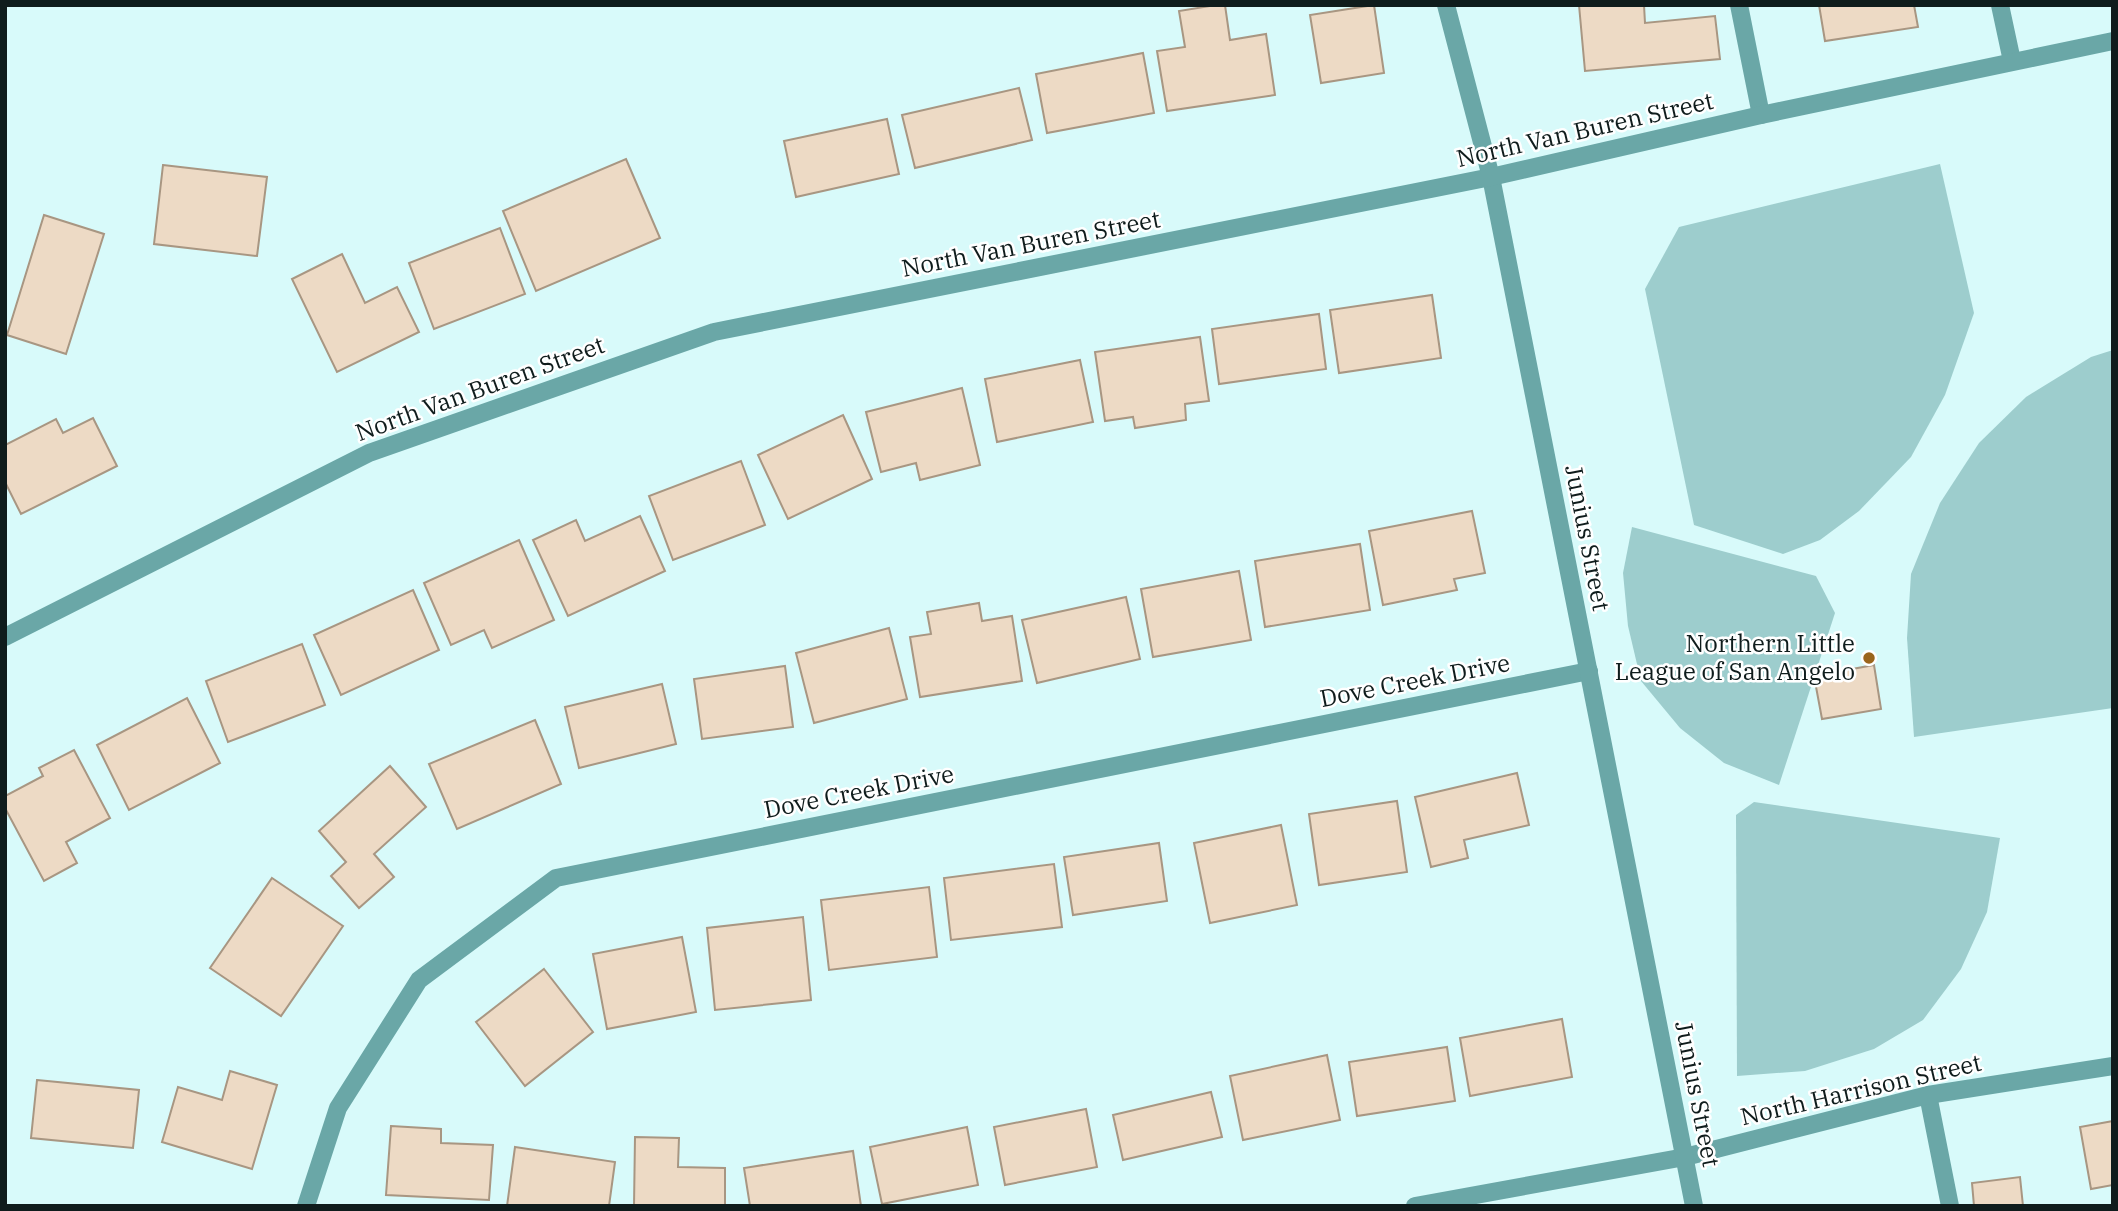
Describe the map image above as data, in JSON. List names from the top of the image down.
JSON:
{
  "streets": {
    "street": [
      "North Van Buren Street",
      "Junius Street",
      "Dove Creek Drive",
      "North Harrison Street"
    ]
  },
  "crossings": [
    ["North Van Buren Street", "Junius Street"],
    ["Junius Street", "Dove Creek Drive"],
    ["Junius Street", "North Harrison Street"]
  ],
  "places": ["Northern Little League of San Angelo"]
}
